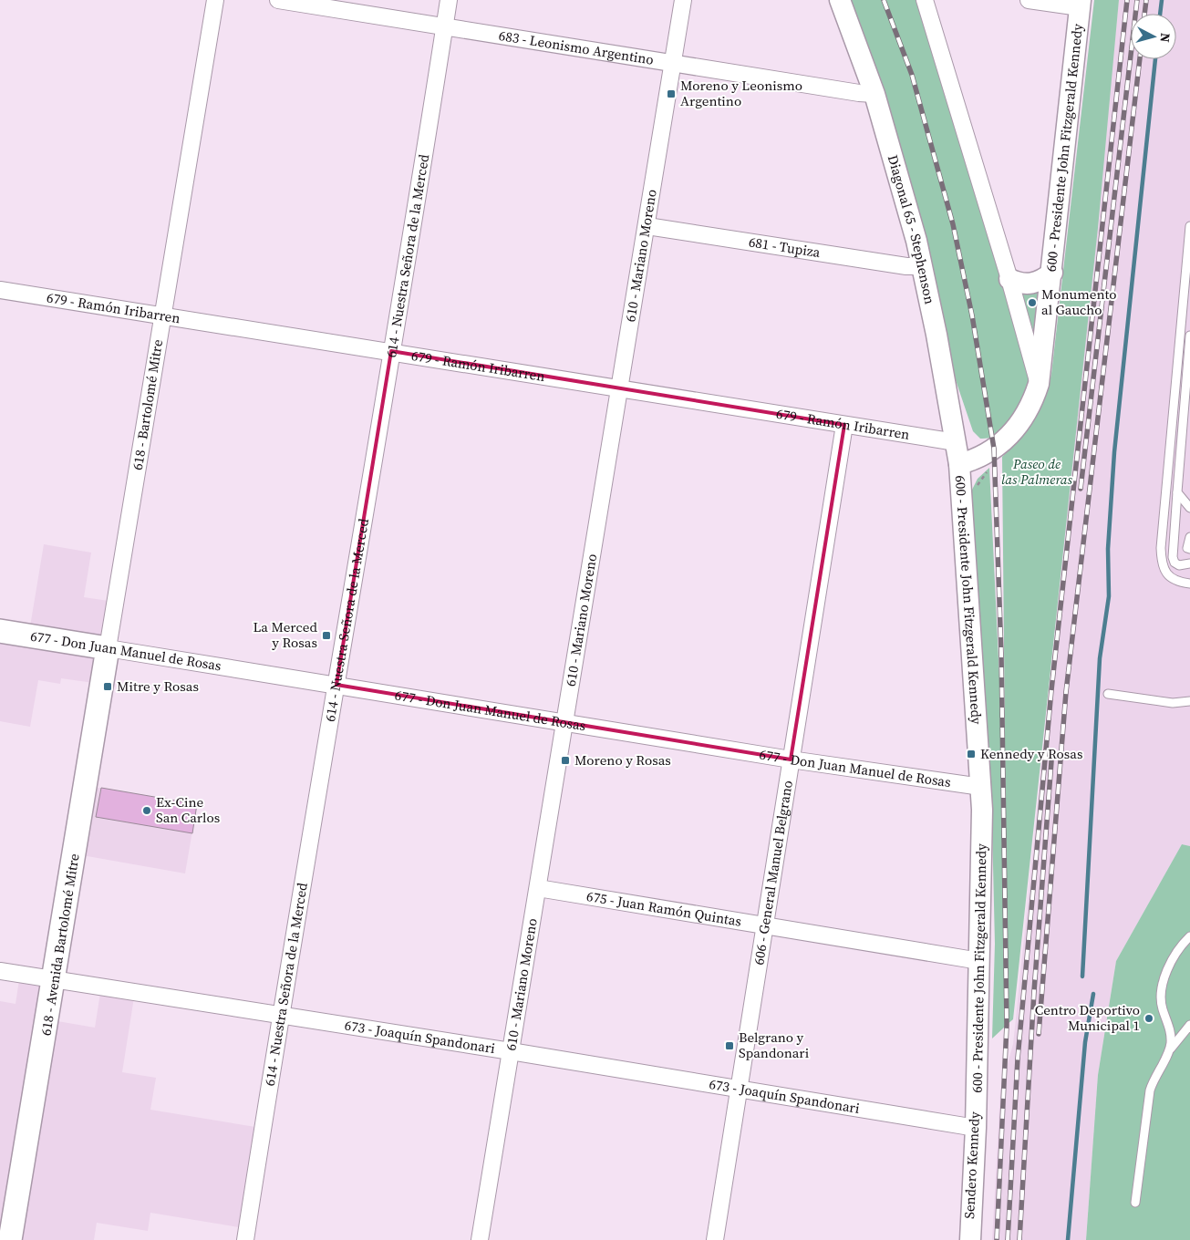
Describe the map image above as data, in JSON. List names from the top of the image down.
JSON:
{
  "streets": {
    "main road": ["677 - Don Juan Manuel de Rosas", "618 - Avenida Bartolomé Mitre"],
    "street": [
      "683 - Leonismo Argentino",
      "600 - Presidente John Fitzgerald Kennedy",
      "Diagonal 65 - Stephenson",
      "681 - Tupiza",
      "614 - Nuestra Señora de la Merced",
      "610 - Mariano Moreno",
      "679 - Ramón Iribarren",
      "618 - Bartolomé Mitre",
      "606 - General Manuel Belgrano",
      "675 - Juan Ramón Quintas",
      "673 - Joaquín Spandonari"
    ]
  },
  "crossings": [
    ["683 - Leonismo Argentino", "Diagonal 65 - Stephenson"],
    ["683 - Leonismo Argentino", "614 - Nuestra Señora de la Merced"],
    ["683 - Leonismo Argentino", "610 - Mariano Moreno"],
    ["600 - Presidente John Fitzgerald Kennedy", "Diagonal 65 - Stephenson"],
    ["600 - Presidente John Fitzgerald Kennedy", "677 - Don Juan Manuel de Rosas"],
    ["600 - Presidente John Fitzgerald Kennedy", "675 - Juan Ramón Quintas"],
    ["600 - Presidente John Fitzgerald Kennedy", "673 - Joaquín Spandonari"],
    ["Diagonal 65 - Stephenson", "681 - Tupiza"],
    ["Diagonal 65 - Stephenson", "679 - Ramón Iribarren"],
    ["681 - Tupiza", "610 - Mariano Moreno"],
    ["614 - Nuestra Señora de la Merced", "679 - Ramón Iribarren"],
    ["614 - Nuestra Señora de la Merced", "677 - Don Juan Manuel de Rosas"],
    ["614 - Nuestra Señora de la Merced", "673 - Joaquín Spandonari"],
    ["610 - Mariano Moreno", "679 - Ramón Iribarren"],
    ["610 - Mariano Moreno", "677 - Don Juan Manuel de Rosas"],
    ["610 - Mariano Moreno", "675 - Juan Ramón Quintas"],
    ["610 - Mariano Moreno", "673 - Joaquín Spandonari"],
    ["679 - Ramón Iribarren", "618 - Bartolomé Mitre"],
    ["679 - Ramón Iribarren", "606 - General Manuel Belgrano"],
    ["618 - Bartolomé Mitre", "677 - Don Juan Manuel de Rosas"],
    ["618 - Bartolomé Mitre", "618 - Avenida Bartolomé Mitre"],
    ["677 - Don Juan Manuel de Rosas", "606 - General Manuel Belgrano"],
    ["677 - Don Juan Manuel de Rosas", "618 - Avenida Bartolomé Mitre"],
    ["606 - General Manuel Belgrano", "675 - Juan Ramón Quintas"],
    ["606 - General Manuel Belgrano", "673 - Joaquín Spandonari"],
    ["618 - Avenida Bartolomé Mitre", "673 - Joaquín Spandonari"]
  ],
  "parks": ["Paseo de las Palmeras"],
  "places": {
    "transit": [
      "Moreno y Leonismo Argentino",
      "La Merced y Rosas",
      "Mitre y Rosas",
      "Kennedy y Rosas",
      "Moreno y Rosas",
      "Belgrano y Spandonari"
    ],
    "other": ["Monumento al Gaucho", "Ex-Cine San Carlos", "Centro Deportivo Municipal 1"]
  },
  "north": "right"
}
